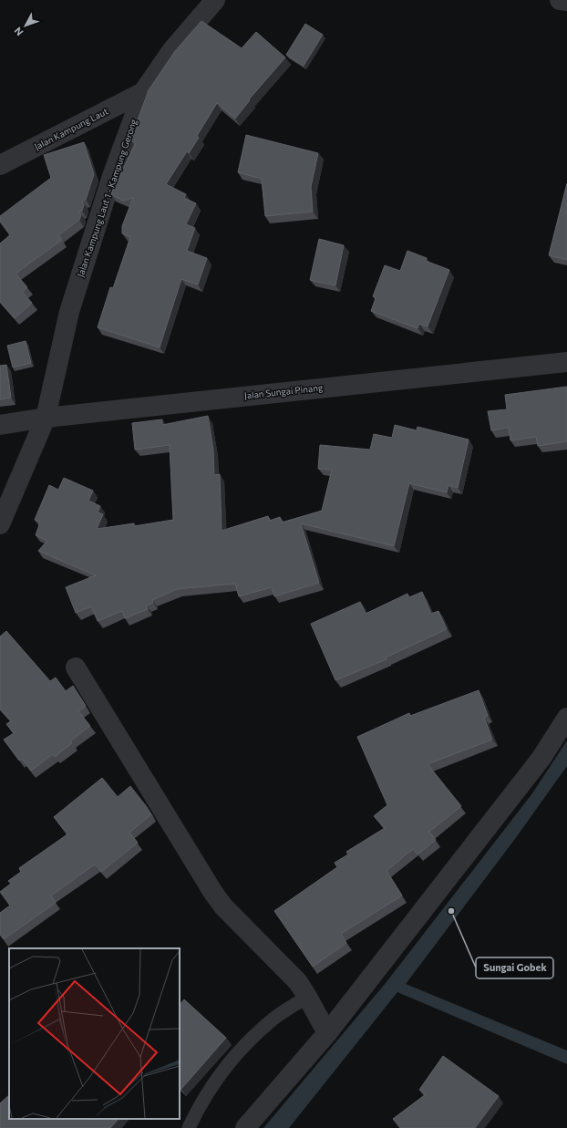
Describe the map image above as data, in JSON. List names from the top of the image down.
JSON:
{
  "streets": {
    "street": ["Jalan Kampung Laut", "Jalan Kampung Laut 1 - Kampung Gerong", "Jalan Sungai Pinang"]
  },
  "crossings": [
    ["Jalan Kampung Laut", "Jalan Kampung Laut 1 - Kampung Gerong"],
    ["Jalan Kampung Laut 1 - Kampung Gerong", "Jalan Sungai Pinang"]
  ],
  "places": ["Sungai Gobek"],
  "north": "bottom left"
}
